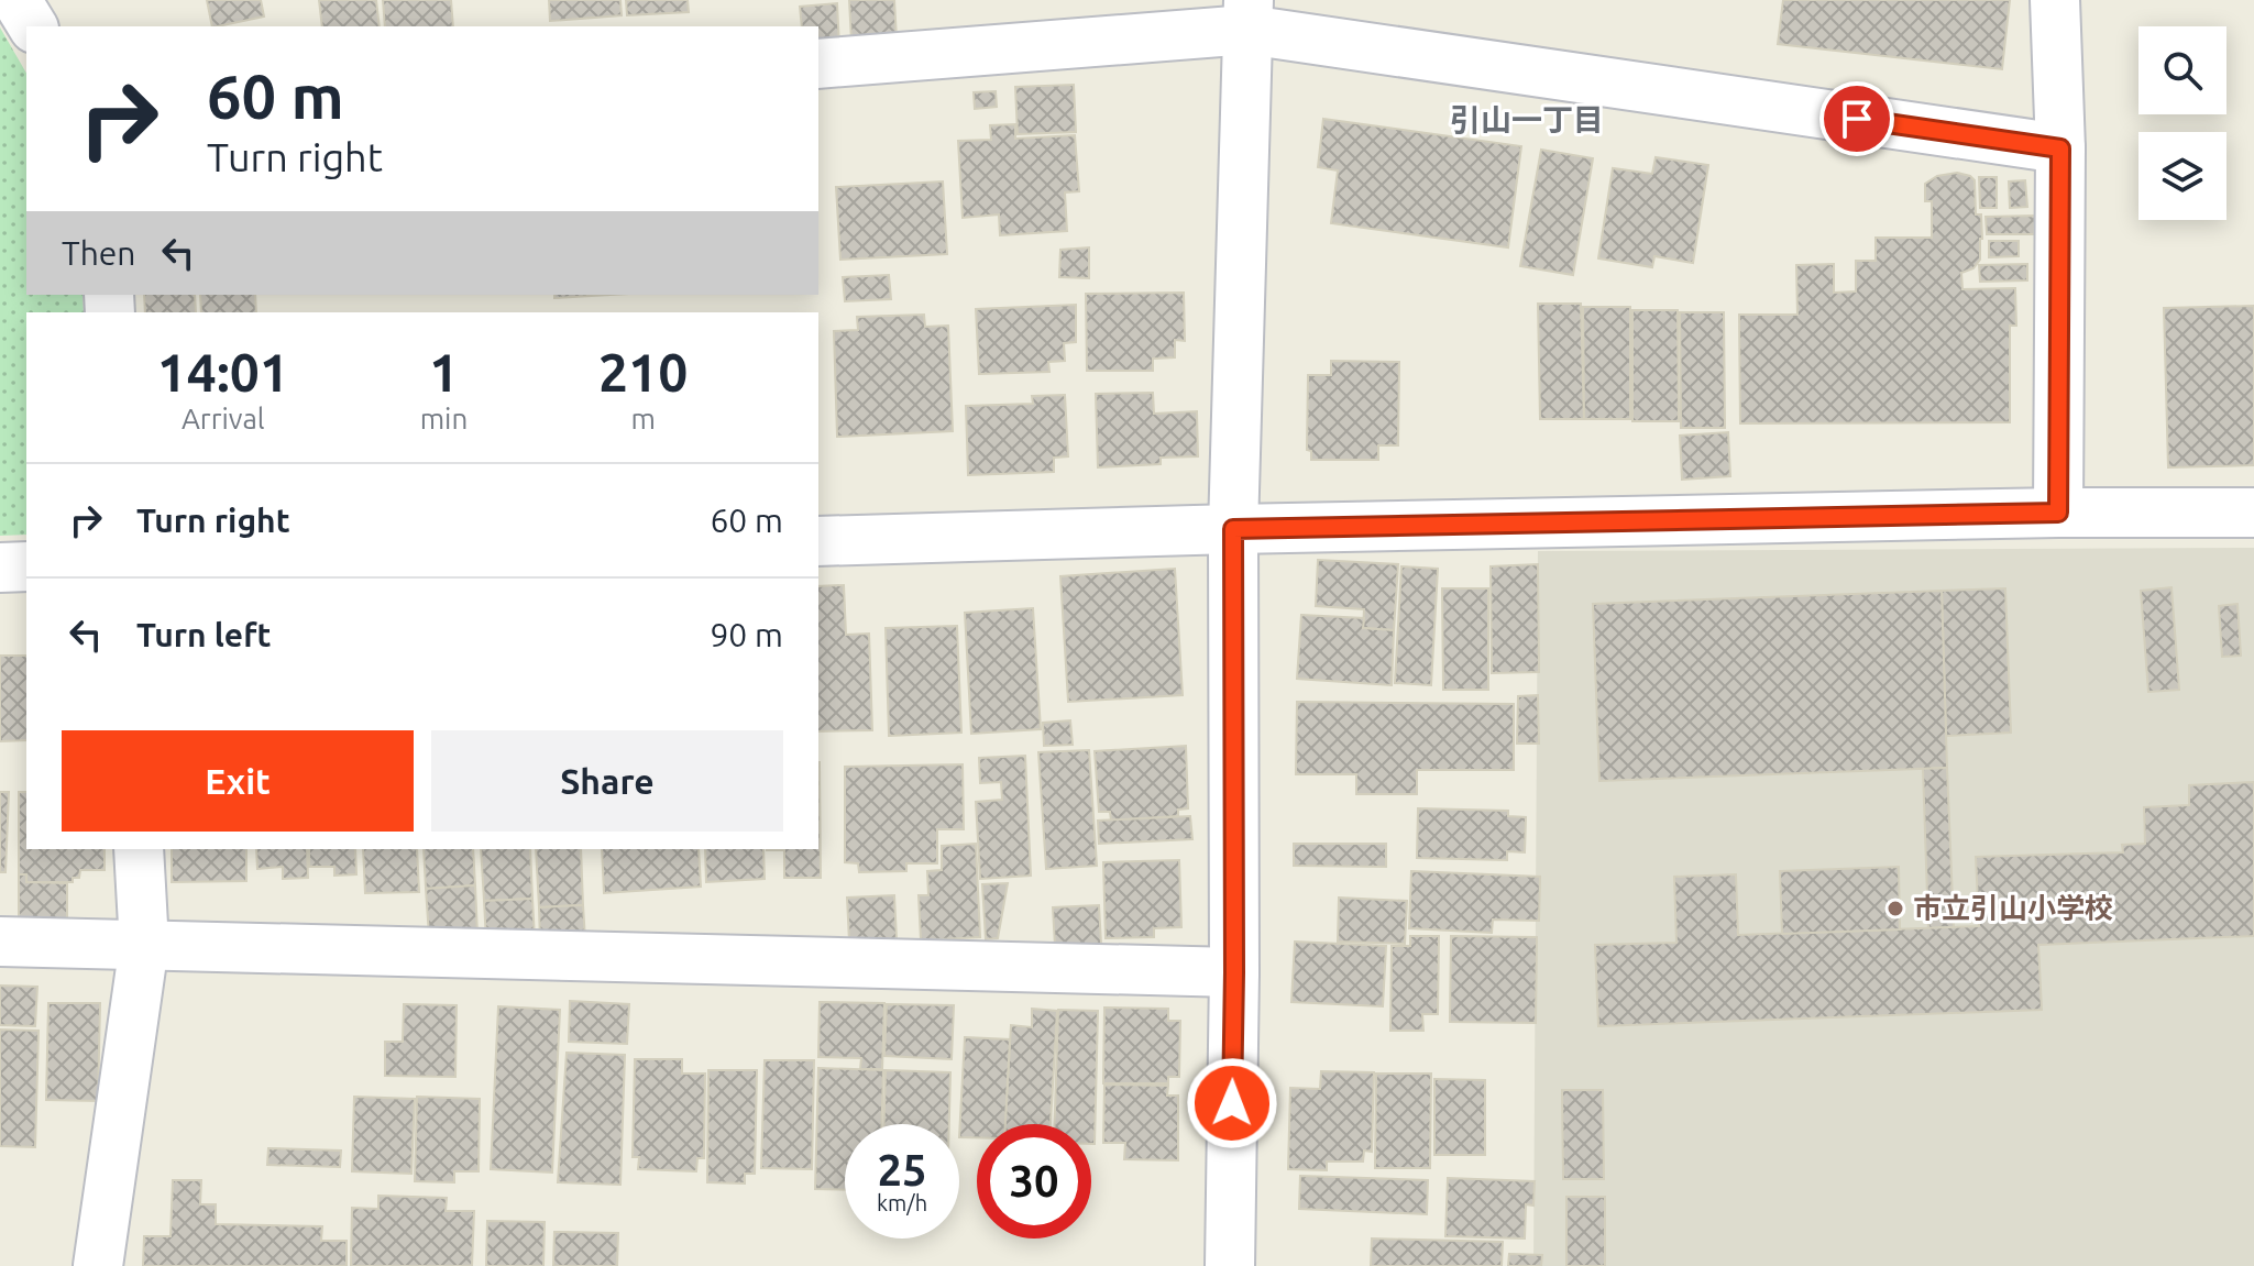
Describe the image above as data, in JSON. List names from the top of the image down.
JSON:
{
  "districts": ["引山一丁目"],
  "places": ["市立引山小学校"],
  "page": {
    "turn": ["60 m", "Turn right"],
    "then": "Then",
    "eta": [
      "14:01",
      "Arrival",
      "1",
      "min",
      "210",
      "m"
    ],
    "list": [
      {
        "name": "Turn right",
        "value": "60 m"
      },
      {
        "name": "Turn left",
        "value": "90 m"
      }
    ],
    "buttons": ["Exit", "Share"],
    "speed": "25 km/h",
    "limit": "30"
  }
}
